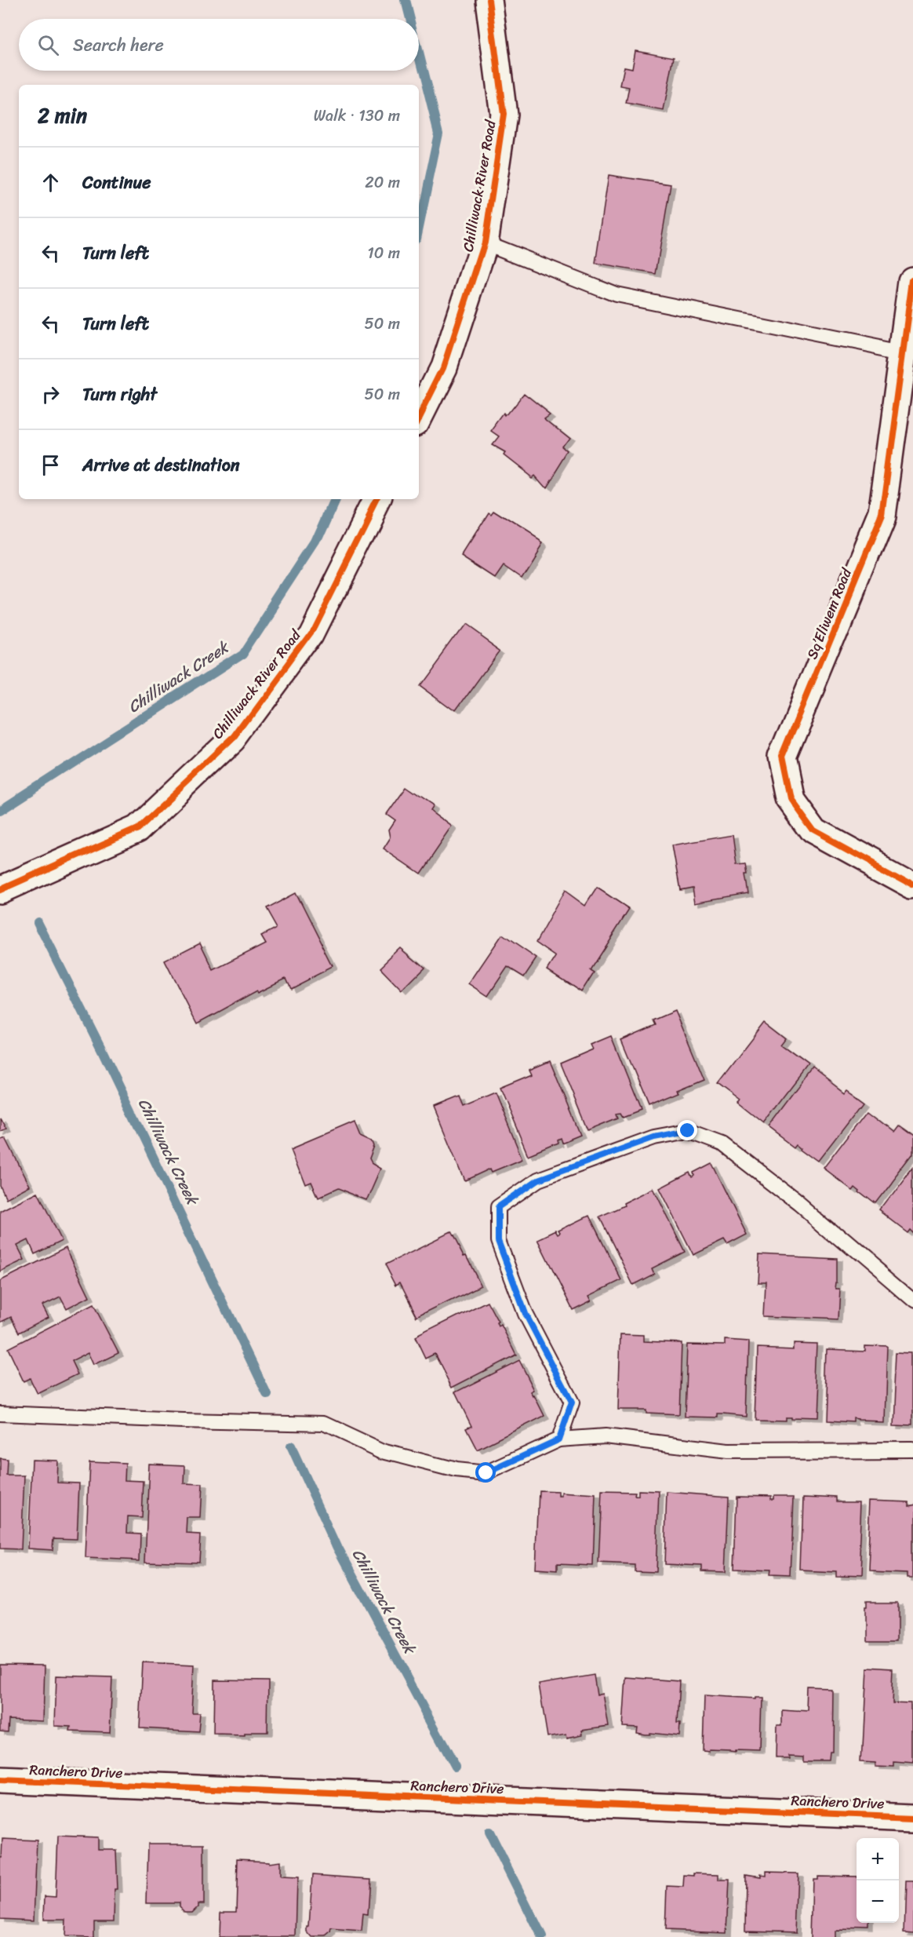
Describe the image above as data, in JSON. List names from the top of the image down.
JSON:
{
  "streets": {
    "street": ["Chilliwack River Road", "Sq’Eliwem Road", "Ranchero Drive"]
  },
  "water": ["Chilliwack Creek"],
  "page": {
    "search": "Search here",
    "heading": ["2 min", "Walk · 130 m"],
    "list": [
      ["Continue", "20 m"],
      ["Turn left", "10 m"],
      ["Turn left", "50 m"],
      ["Turn right", "50 m"],
      "Arrive at destination"
    ],
    "map_buttons": ["+", "−"]
  }
}
